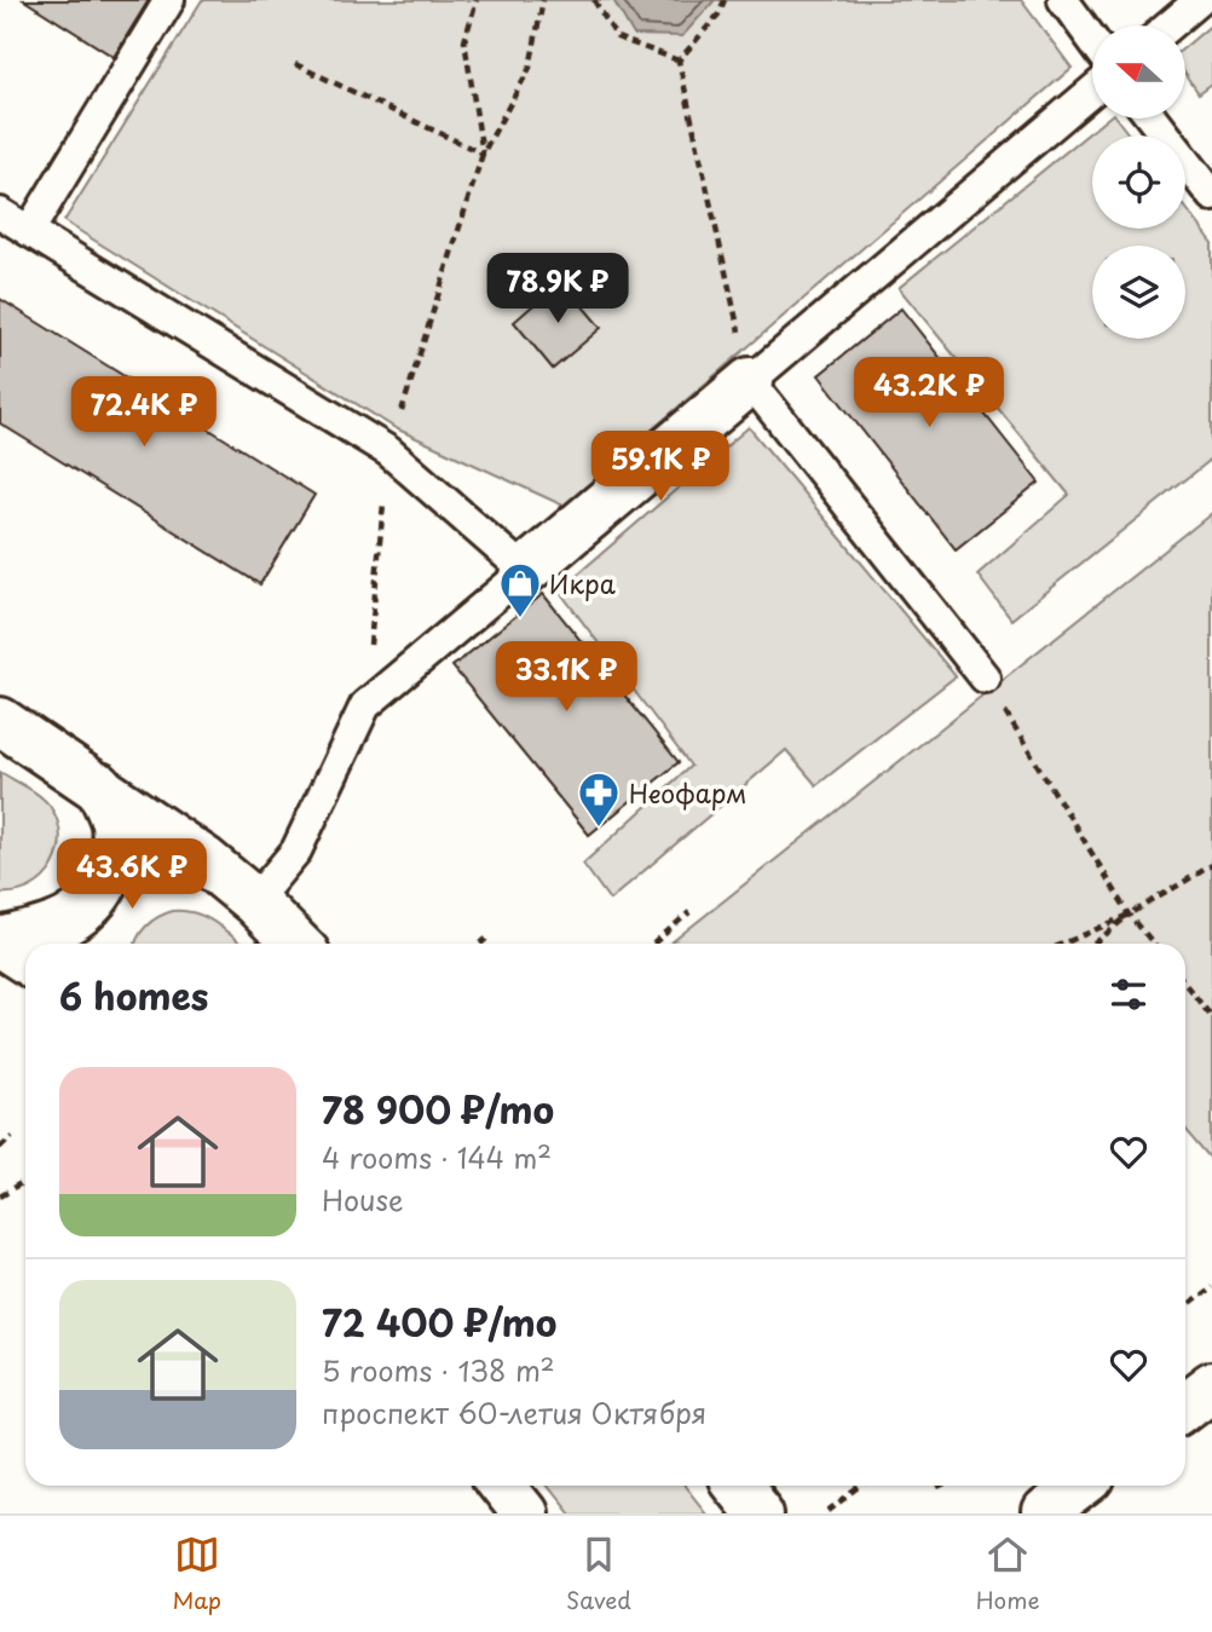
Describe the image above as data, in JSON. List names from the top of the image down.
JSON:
{
  "places": {
    "shop": ["Икра"],
    "pharmacy": ["Неофарм"]
  },
  "north": "left",
  "page": {
    "price": [
      "78.9K ₽",
      "43.2K ₽",
      "72.4K ₽",
      "59.1K ₽",
      "33.1K ₽",
      "43.6K ₽"
    ],
    "heading": "6 homes",
    "list": [
      {
        "name": "78 900 ₽/mo",
        "note": "4 rooms · 144 m² · House"
      },
      {
        "name": "72 400 ₽/mo",
        "note": "5 rooms · 138 m² · проспект 60-летия Октября"
      }
    ],
    "tabs": ["Map", "Saved", "Home"]
  }
}
